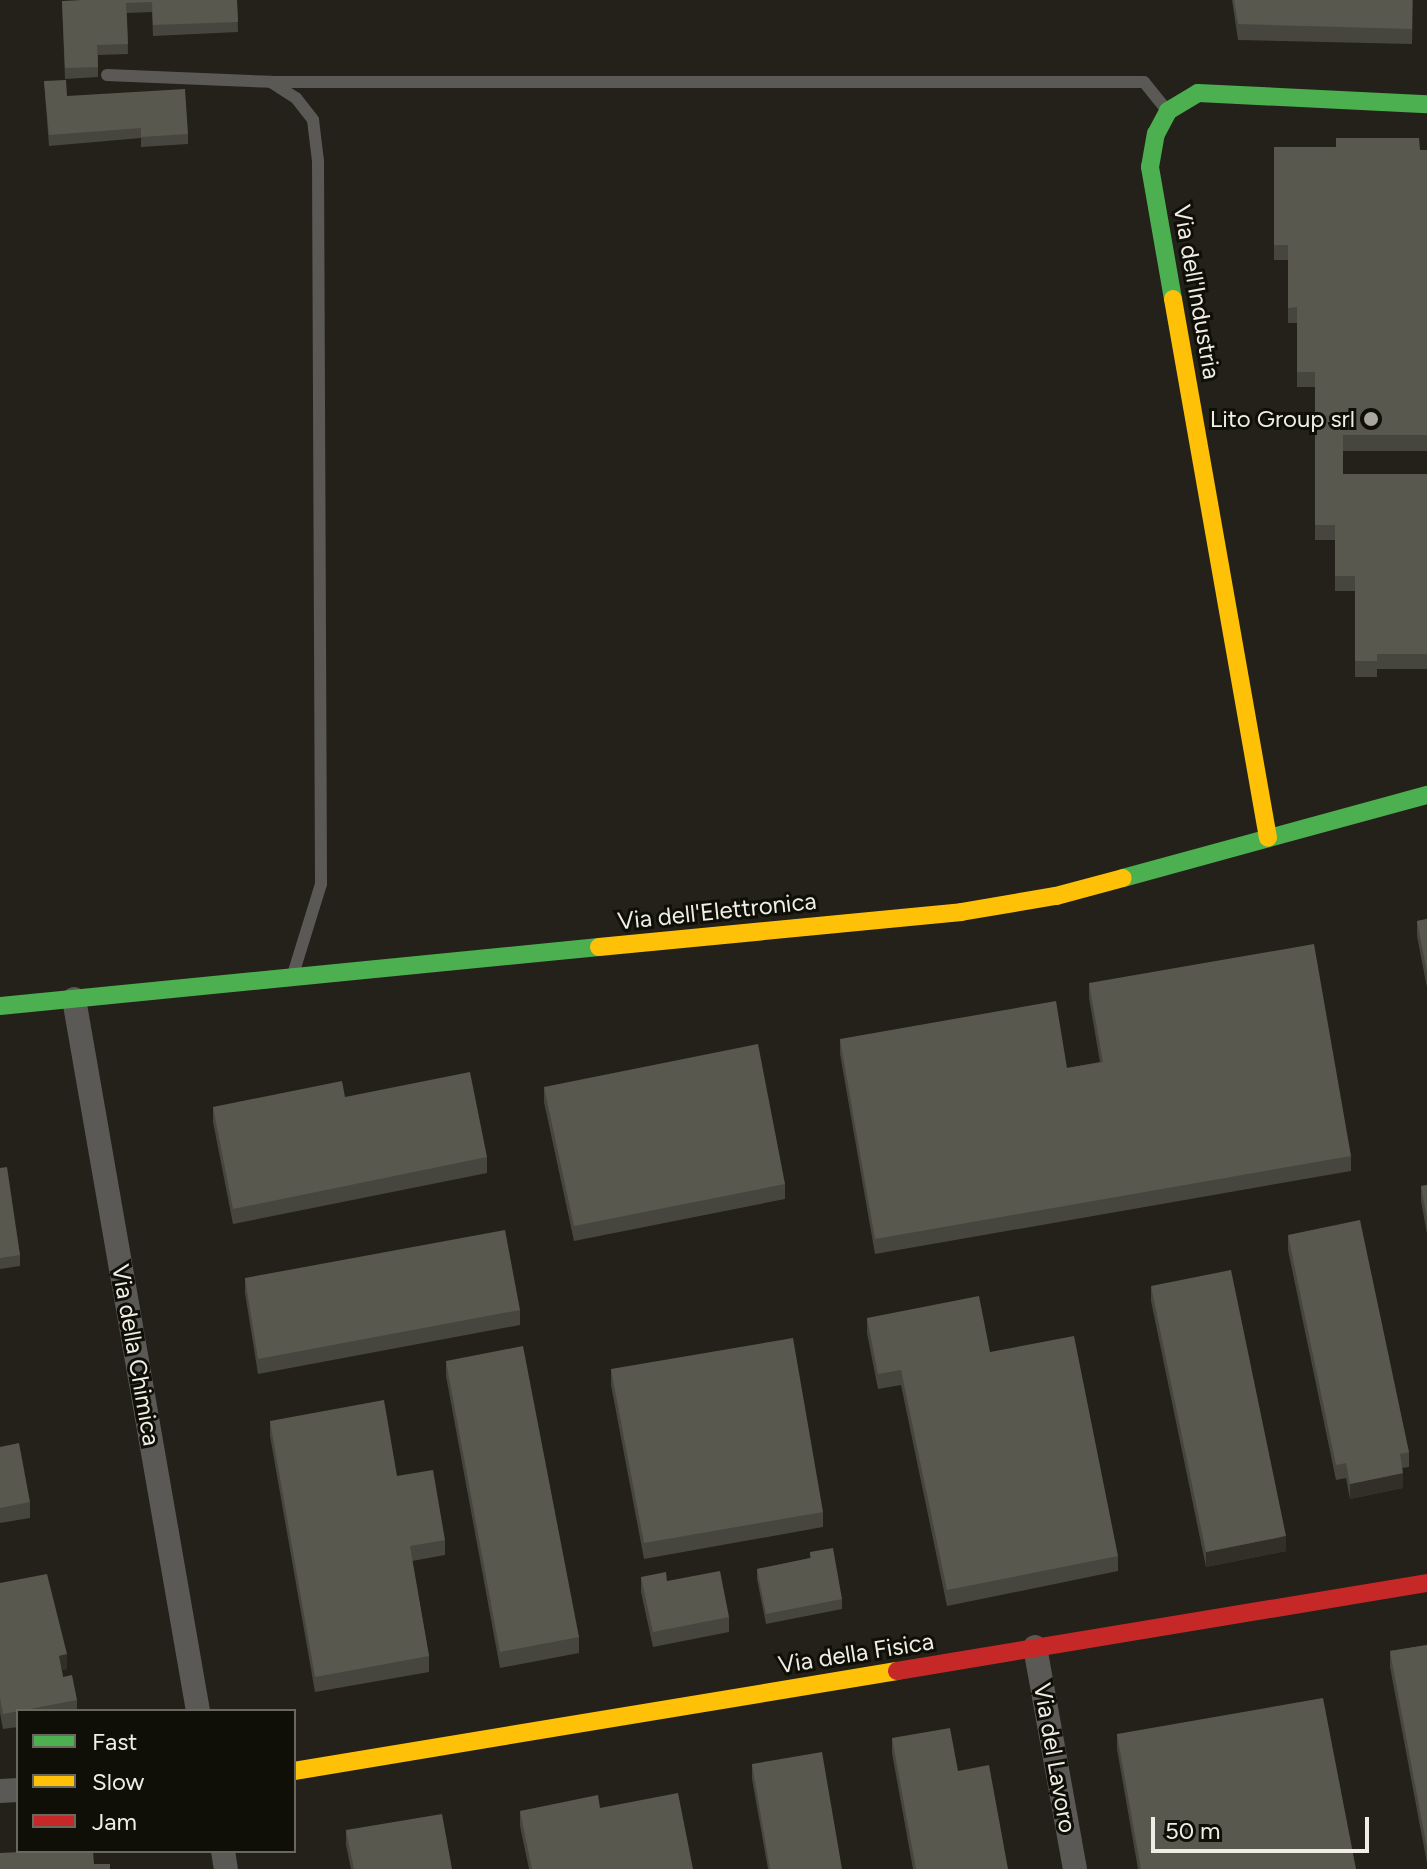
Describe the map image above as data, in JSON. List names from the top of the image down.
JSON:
{
  "streets": {
    "street": [
      "Via dell'Industria",
      "Via dell'Elettronica",
      "Via della Chimica",
      "Via della Fisica",
      "Via del Lavoro"
    ]
  },
  "crossings": [
    ["Via dell'Industria", "Via dell'Elettronica"],
    ["Via dell'Elettronica", "Via della Chimica"],
    ["Via della Fisica", "Via del Lavoro"]
  ],
  "places": ["Lito Group srl"],
  "legend": ["Fast", "Slow", "Jam"],
  "scale_bar": "50 m"
}
